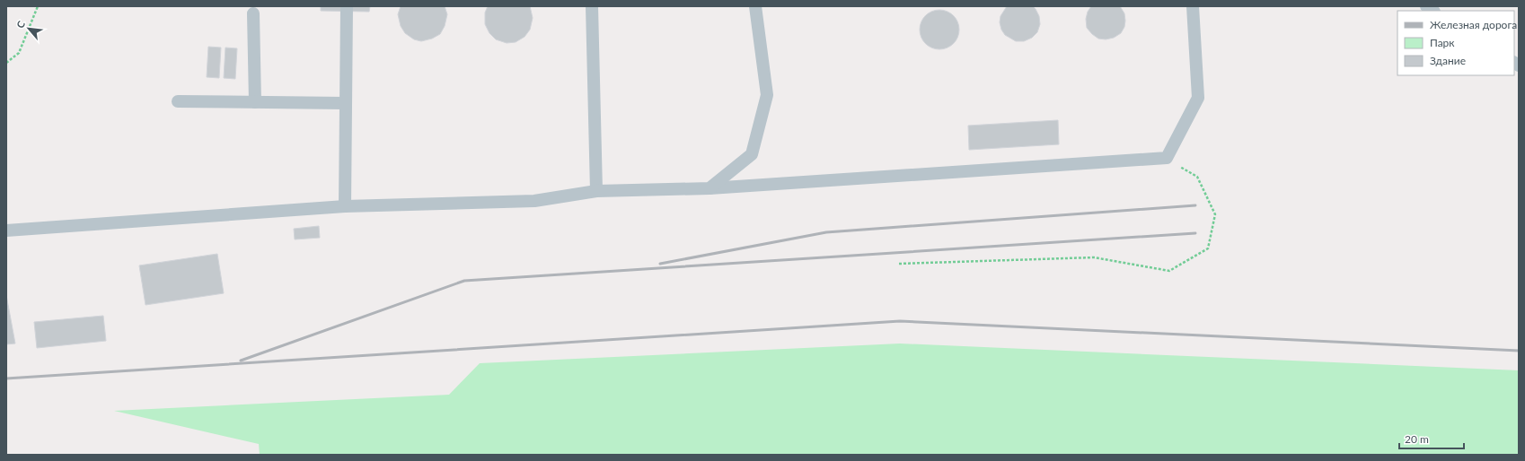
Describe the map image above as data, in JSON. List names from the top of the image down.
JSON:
{
  "legend": ["Железная дорога", "Парк", "Здание"],
  "scale_bar": "20 m",
  "north": "top left"
}
